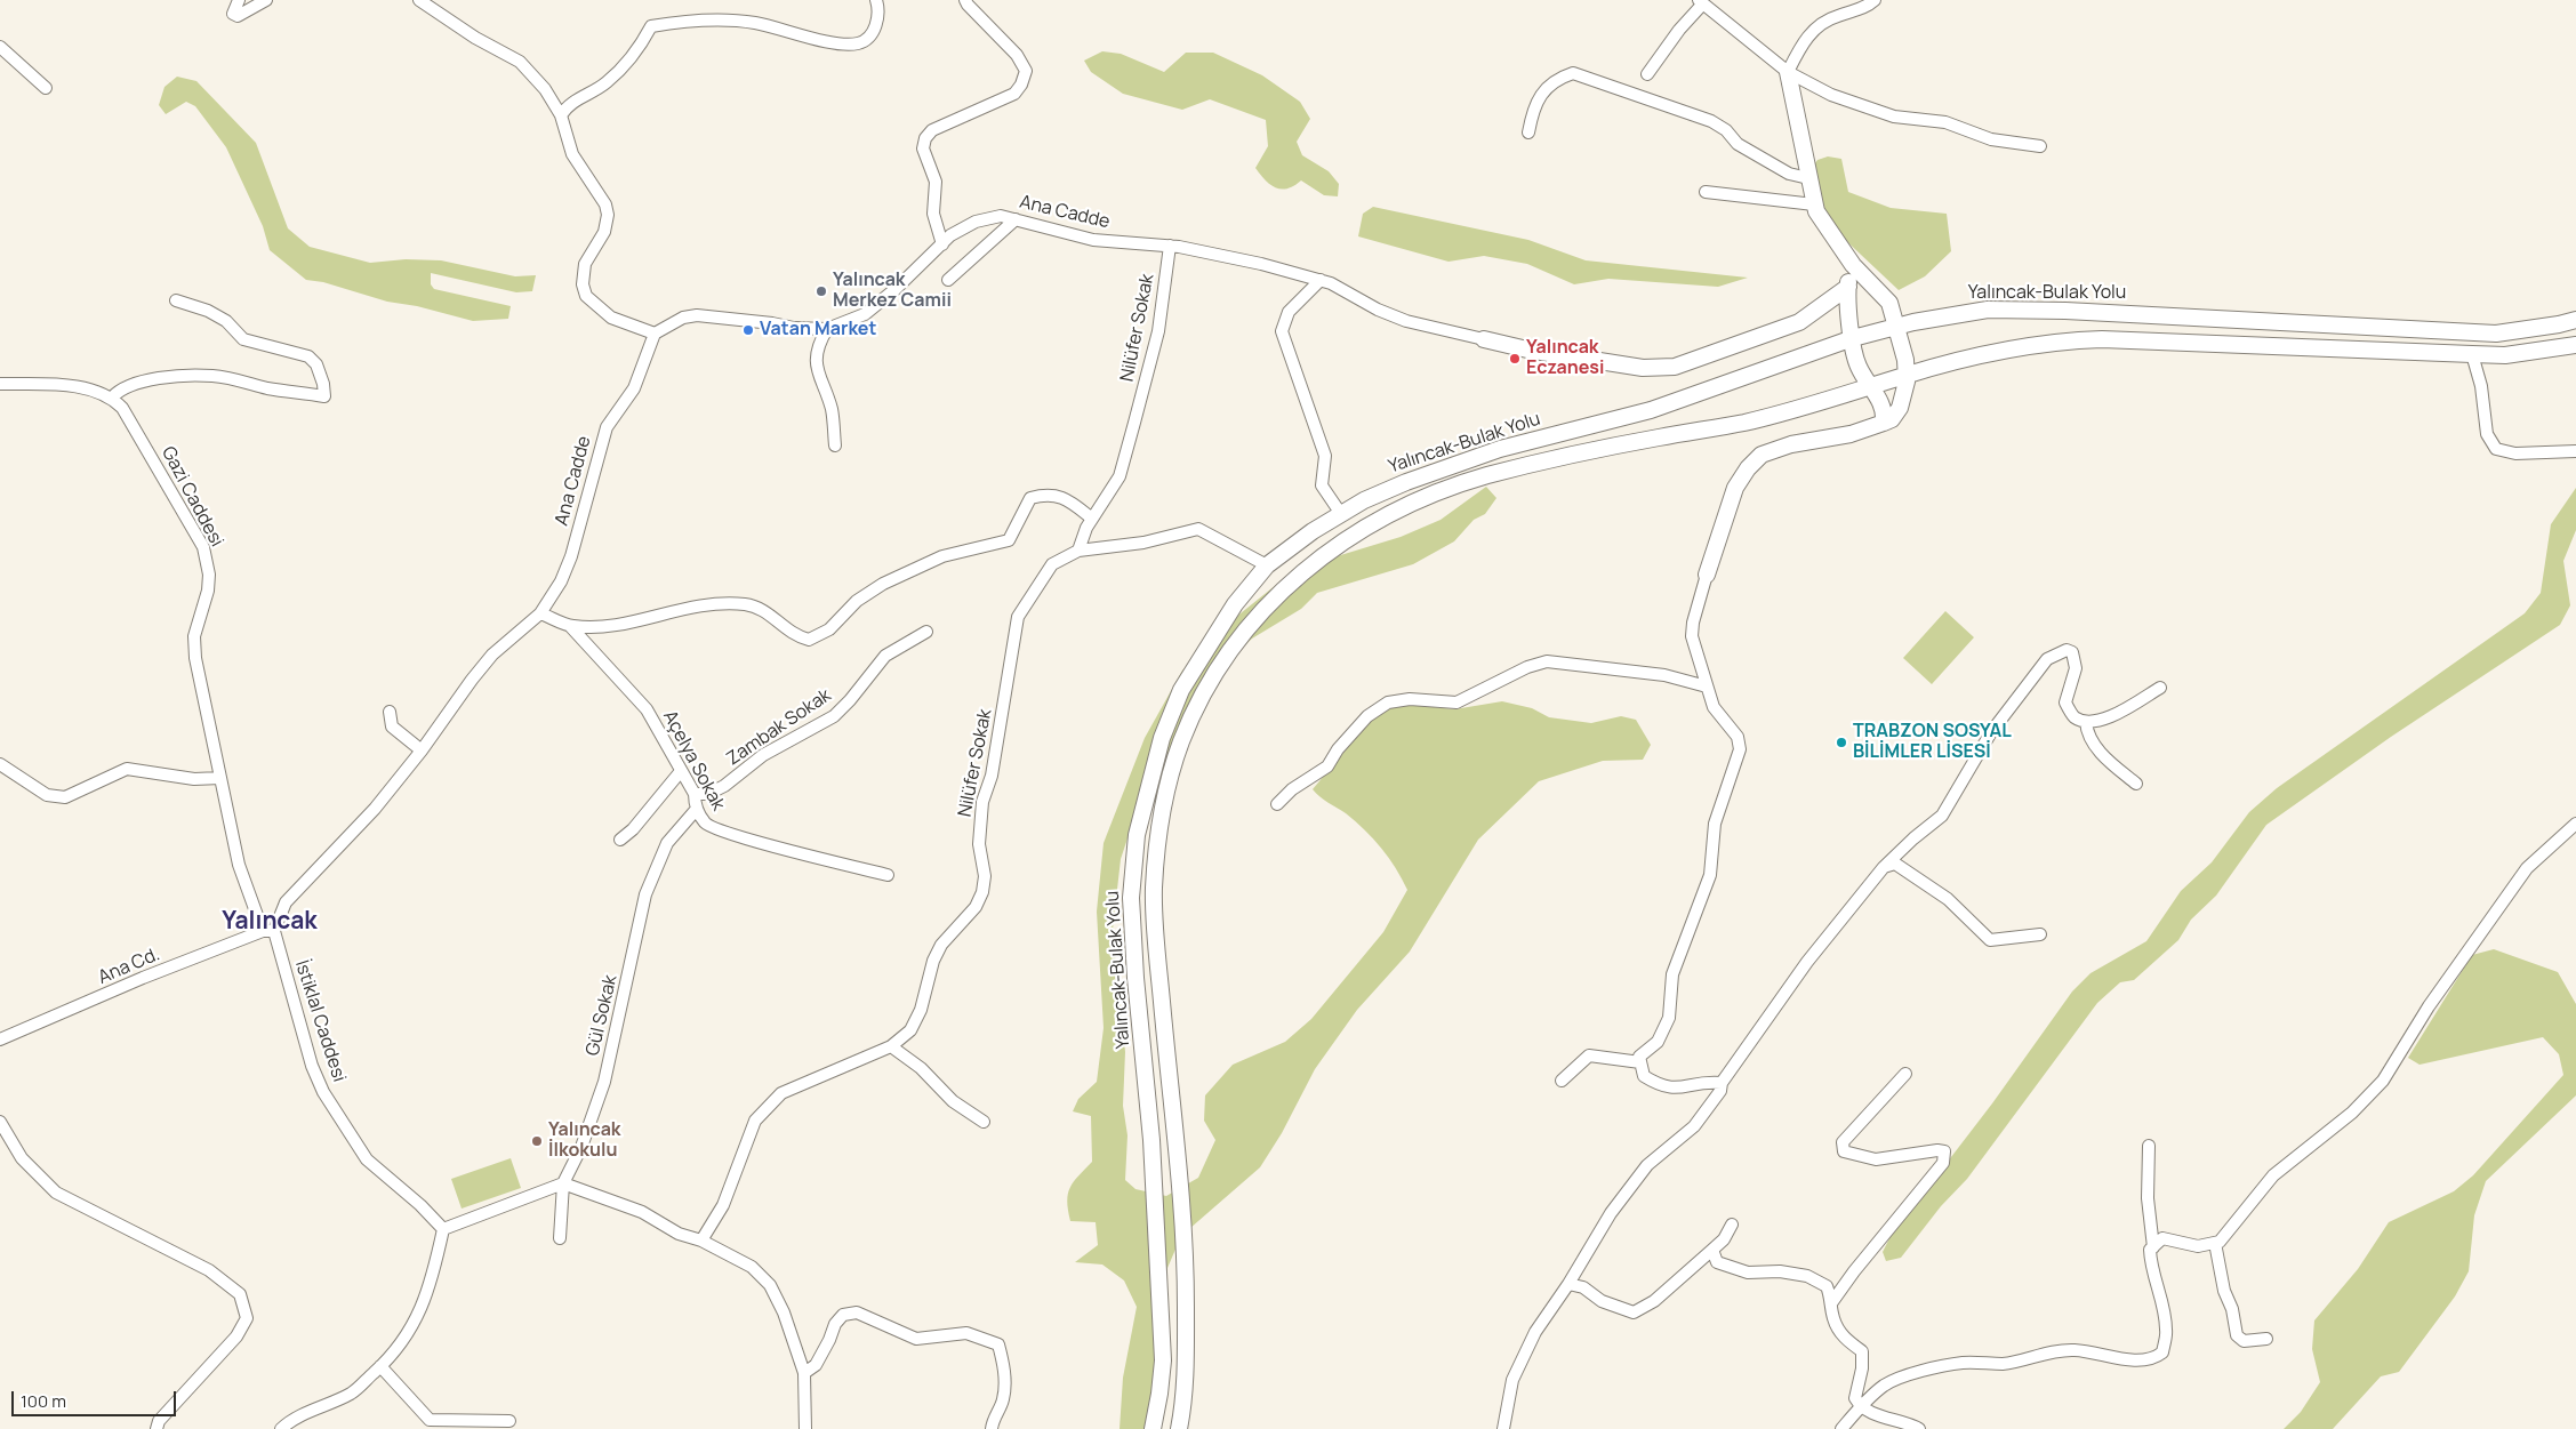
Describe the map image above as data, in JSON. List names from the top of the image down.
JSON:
{
  "streets": {
    "main road": ["Yalıncak-Bulak Yolu"],
    "street": [
      "Ana Cadde",
      "Nilüfer Sokak",
      "Gazi Caddesi",
      "Zambak Sokak",
      "Açelya Sokak",
      "Ana Cd.",
      "Gül Sokak",
      "İstiklal Caddesi"
    ]
  },
  "crossings": [
    ["Ana Cadde", "Nilüfer Sokak"],
    ["Ana Cadde", "Gazi Caddesi"],
    ["Ana Cadde", "Ana Cd."],
    ["Ana Cadde", "İstiklal Caddesi"],
    ["Gazi Caddesi", "Ana Cd."],
    ["Gazi Caddesi", "İstiklal Caddesi"],
    ["Zambak Sokak", "Açelya Sokak"],
    ["Açelya Sokak", "Gül Sokak"],
    ["Ana Cd.", "İstiklal Caddesi"]
  ],
  "districts": ["Yalıncak"],
  "places": [
    "Yalıncak Merkez Camii",
    "Vatan Market",
    "Yalıncak Eczanesi",
    "TRABZON SOSYAL BİLİMLER LİSESİ",
    "Yalıncak İlkokulu"
  ],
  "scale_bar": "100 m"
}
